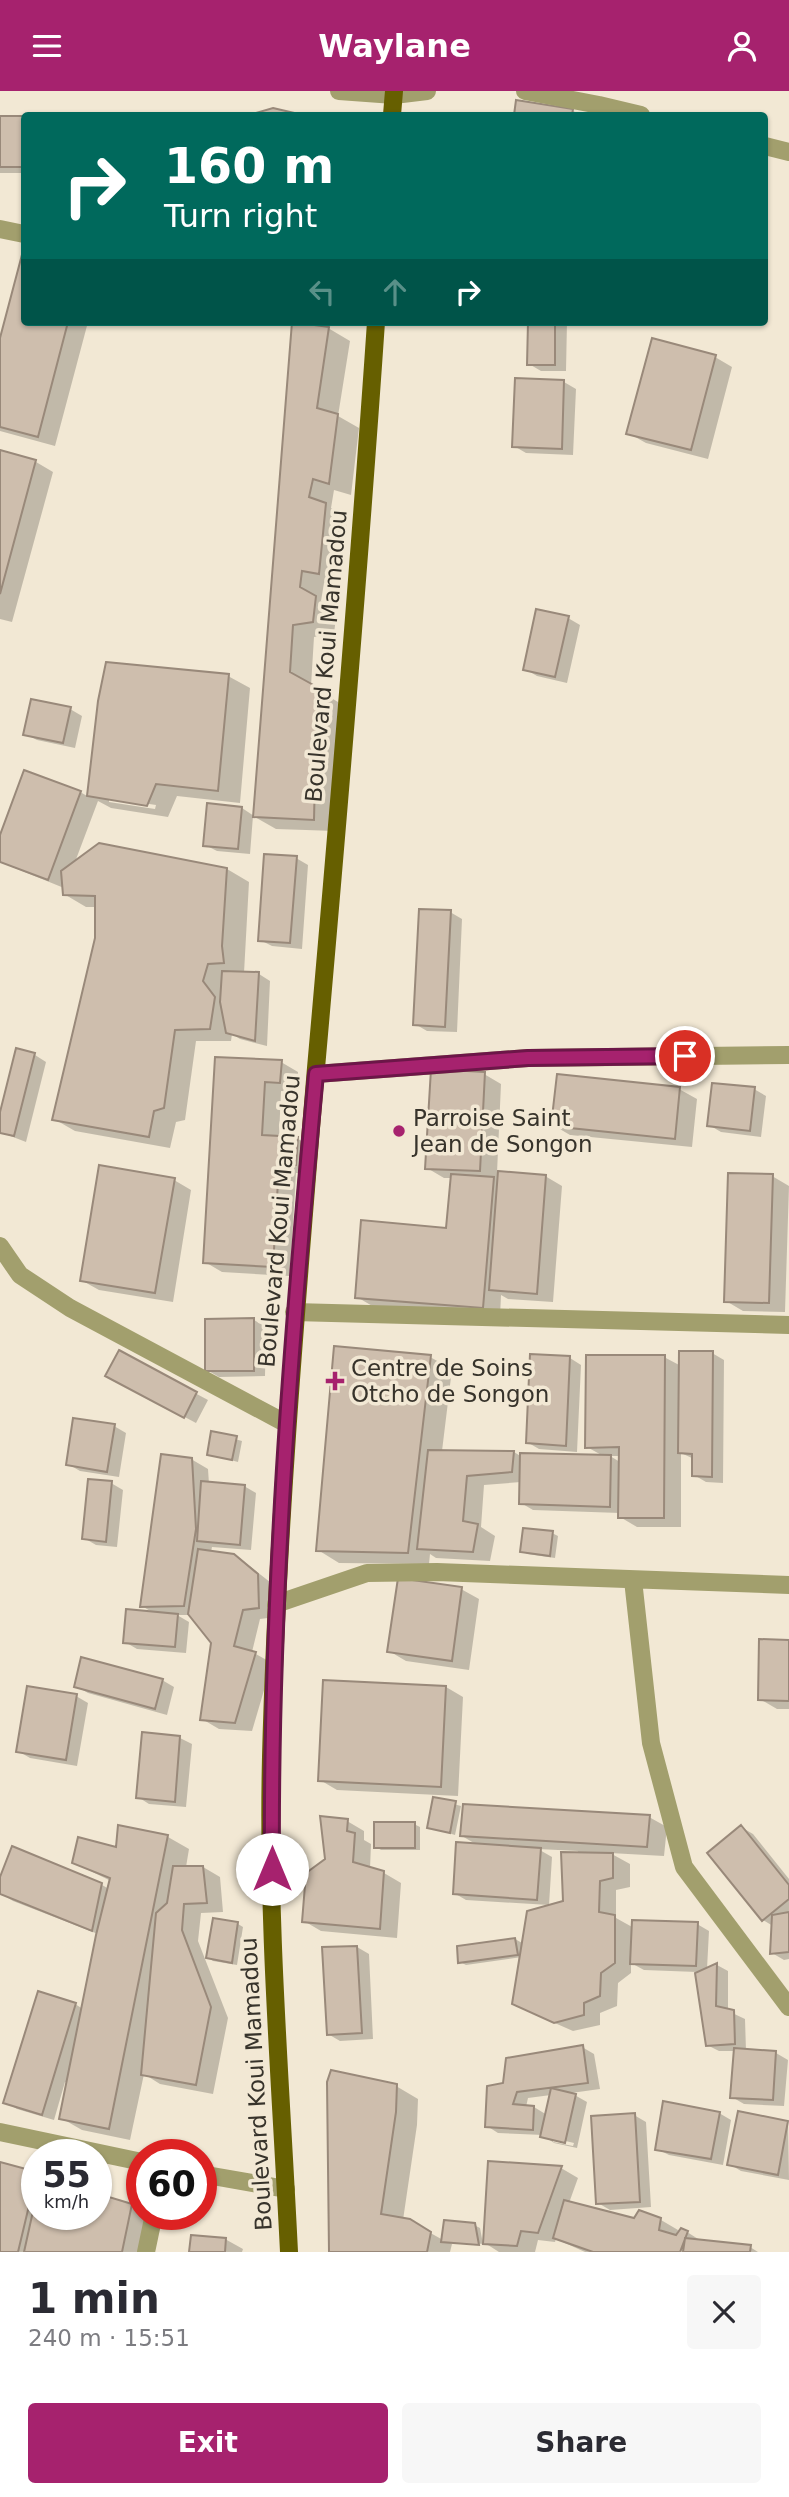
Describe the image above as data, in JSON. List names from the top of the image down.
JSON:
{
  "streets": {
    "main road": ["Boulevard Koui Mamadou"]
  },
  "places": {
    "other": ["Parroise Saint Jean de Songon"],
    "health": ["Centre de Soins Otcho de Songon"]
  },
  "page": {
    "header": "Waylane",
    "turn": ["160 m", "Turn right"],
    "speed": "55 km/h",
    "limit": "60",
    "heading": ["1 min", "240 m · 15:51"],
    "buttons": ["Exit", "Share"]
  }
}
